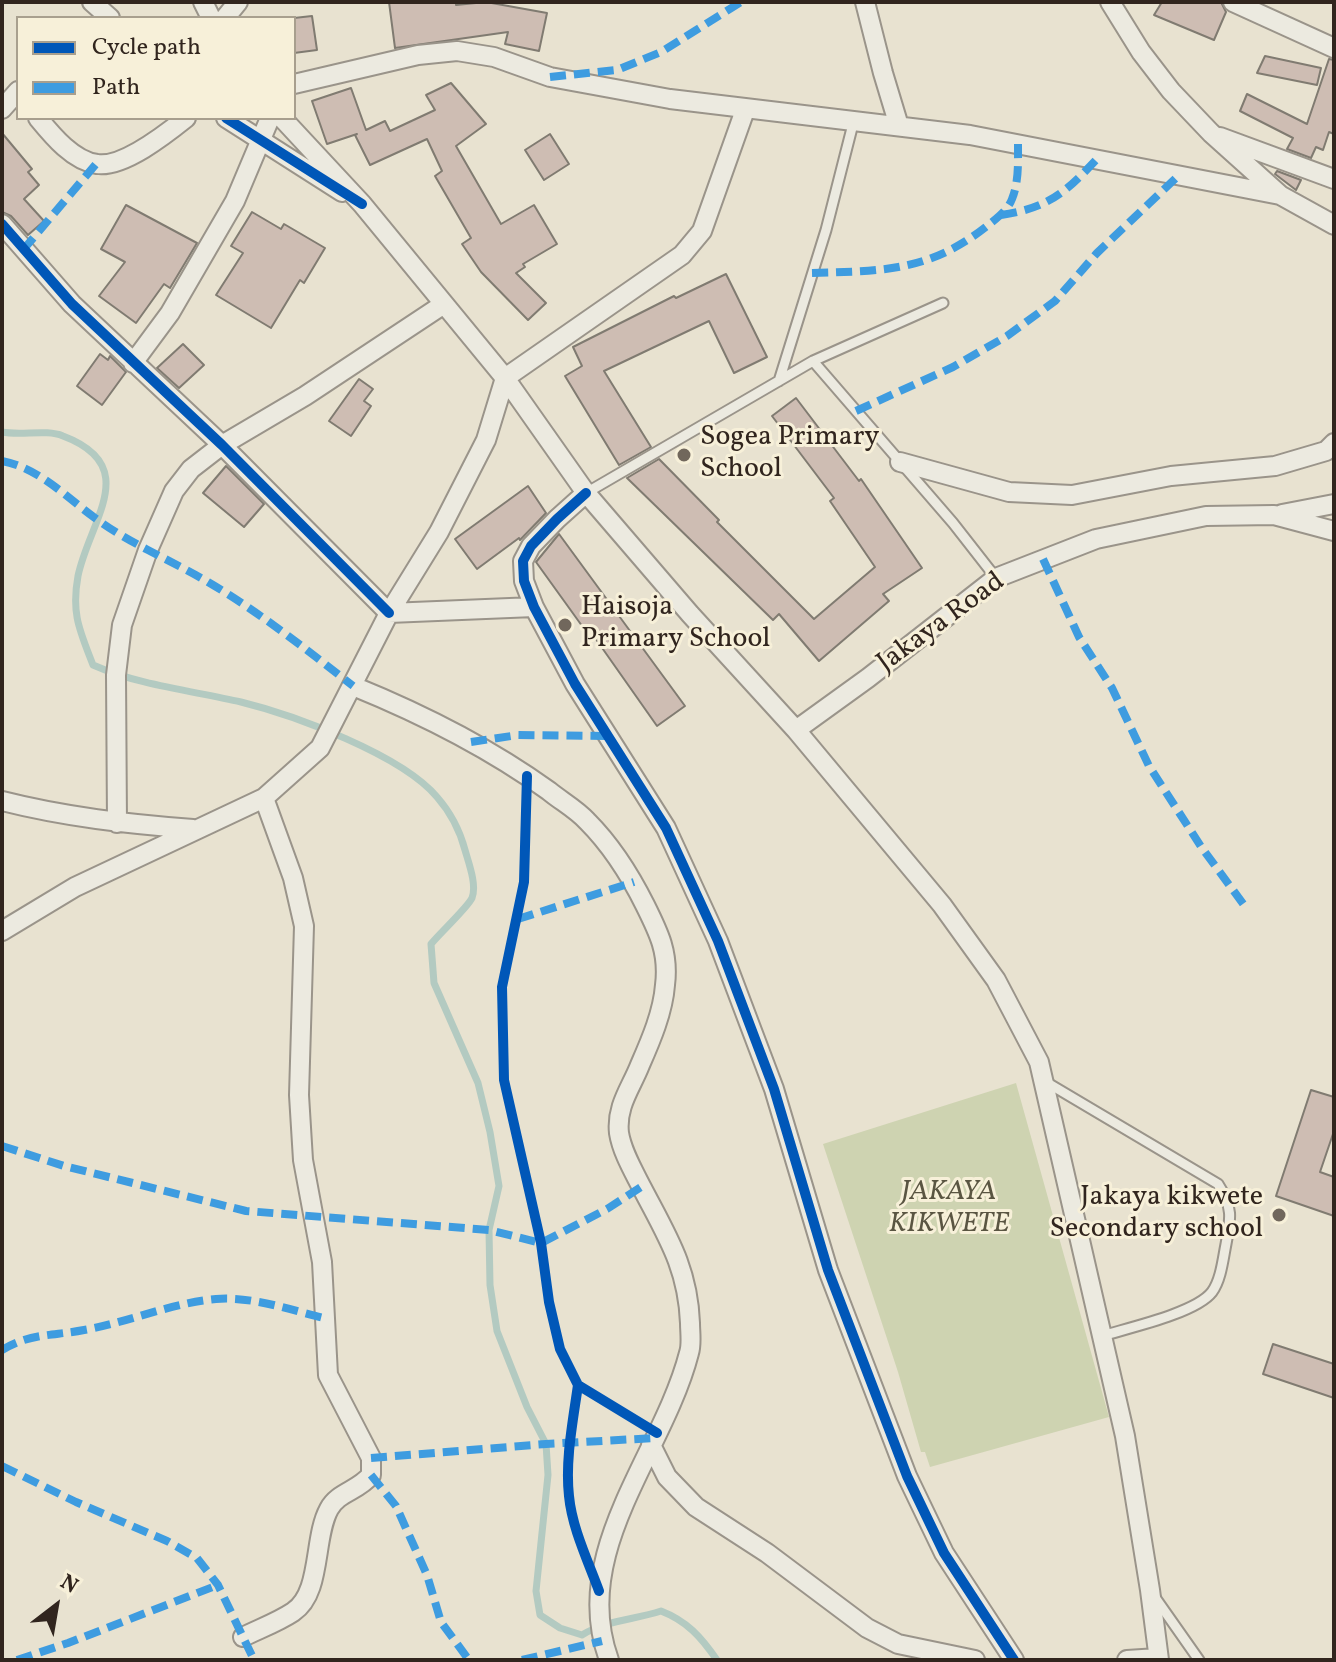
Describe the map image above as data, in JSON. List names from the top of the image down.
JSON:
{
  "streets": {
    "street": ["Jakaya Road"]
  },
  "parks": ["JAKAYA KIKWETE"],
  "places": ["Sogea Primary School", "Haisoja Primary School", "Jakaya kikwete Secondary school"],
  "legend": ["Cycle path", "Path"],
  "north": "top right"
}
